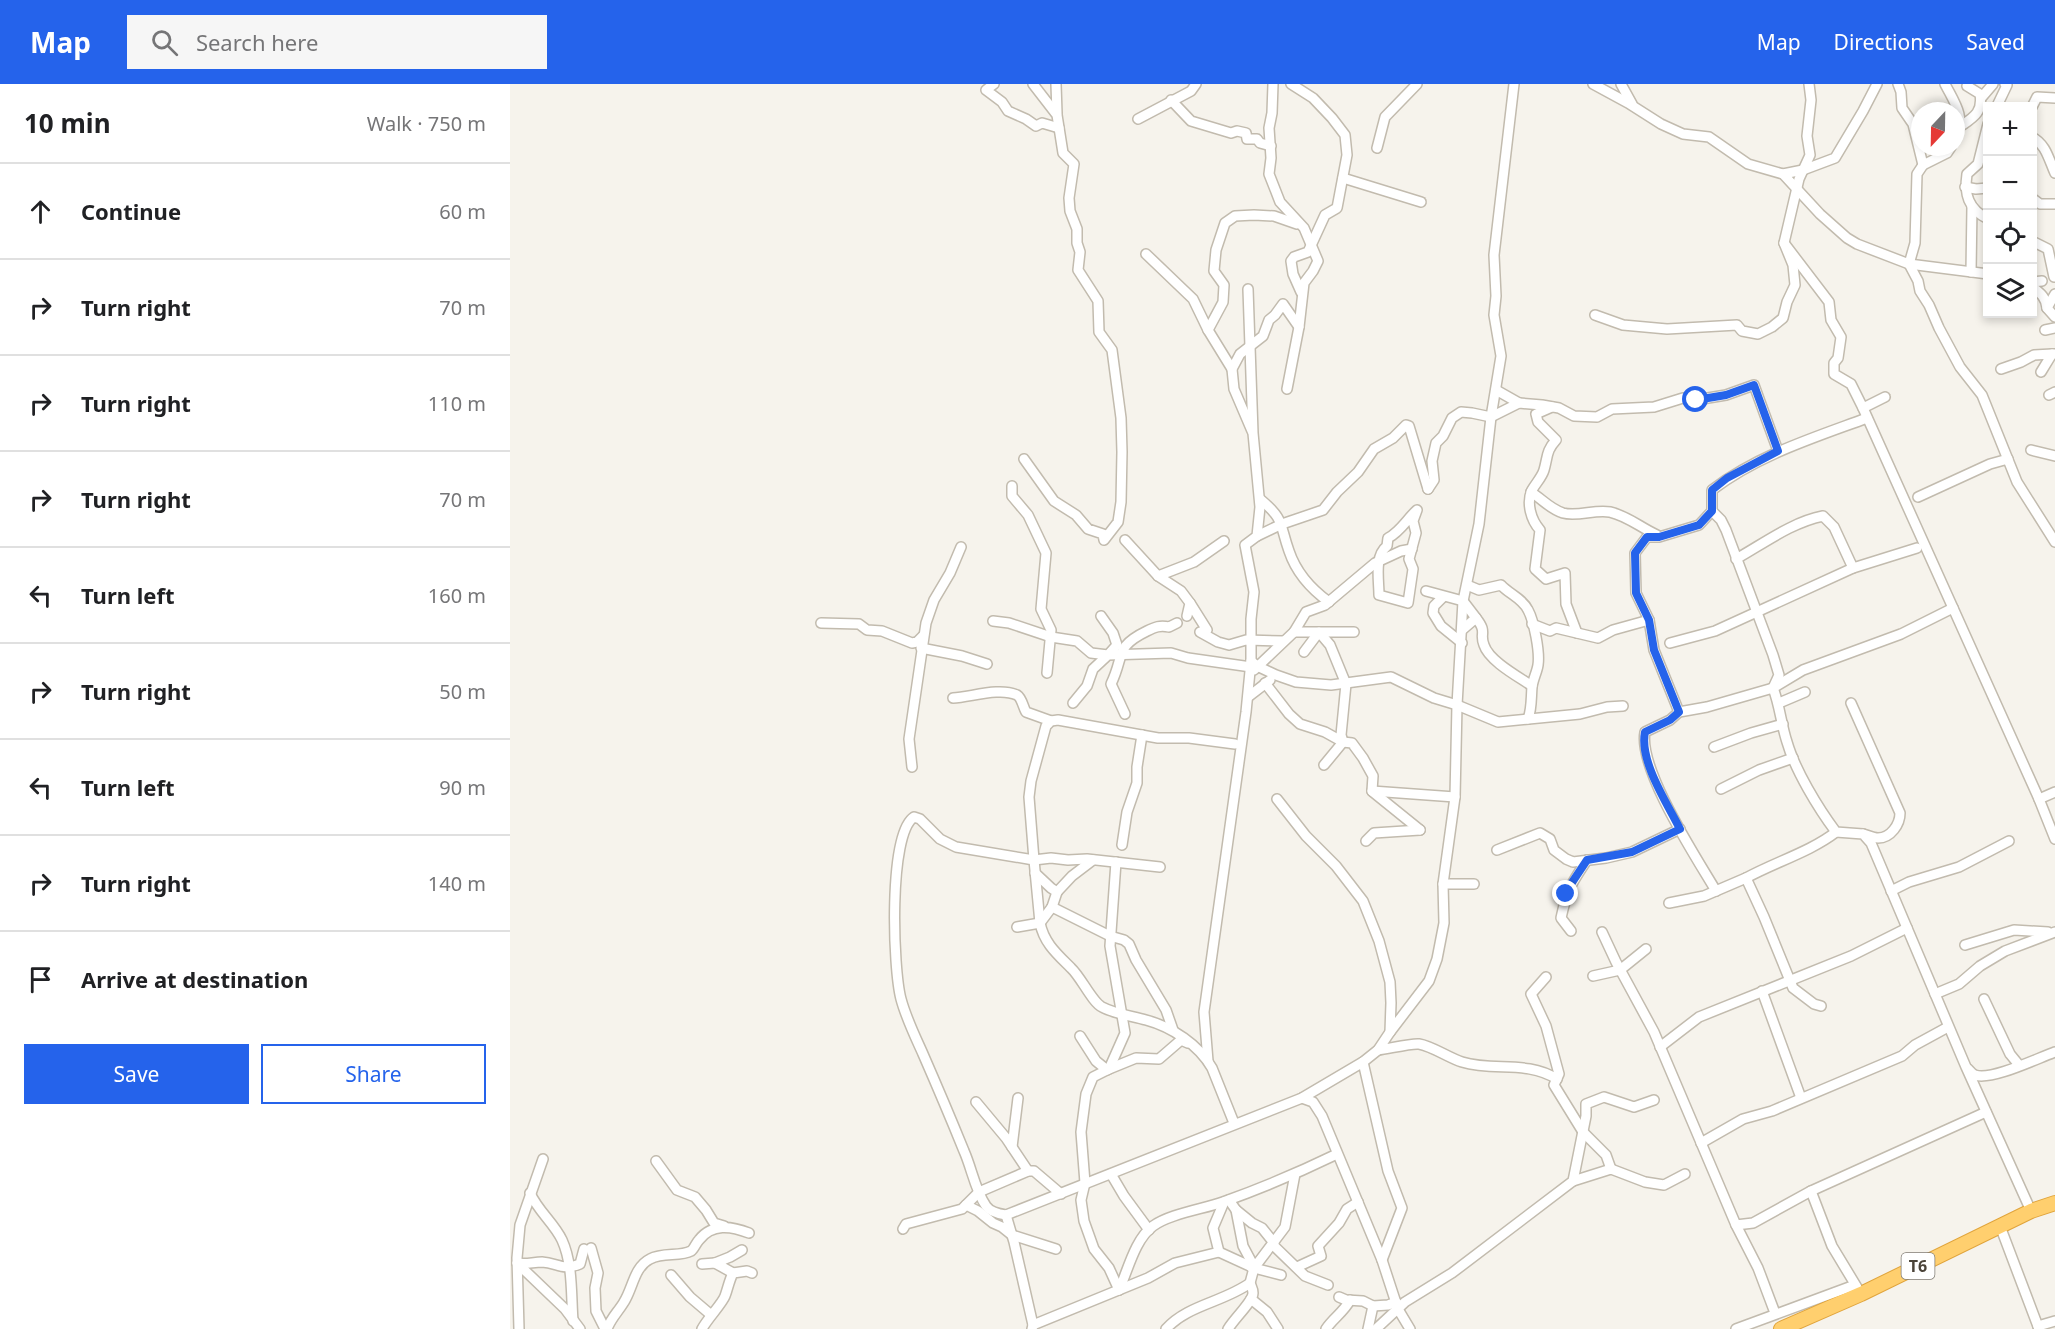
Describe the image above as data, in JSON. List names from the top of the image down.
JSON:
{
  "streets": {
    "highway": ["T6"]
  },
  "north": "bottom",
  "page": {
    "header": "Map",
    "search": "Search here",
    "nav": ["Map", "Directions", "Saved"],
    "heading": ["10 min", "Walk · 750 m"],
    "map_buttons": ["+", "−"],
    "list": [
      ["Continue", "60 m"],
      ["Turn right", "70 m"],
      ["Turn right", "110 m"],
      ["Turn right", "70 m"],
      ["Turn left", "160 m"],
      ["Turn right", "50 m"],
      ["Turn left", "90 m"],
      ["Turn right", "140 m"],
      "Arrive at destination"
    ],
    "buttons": ["Save", "Share"]
  }
}
